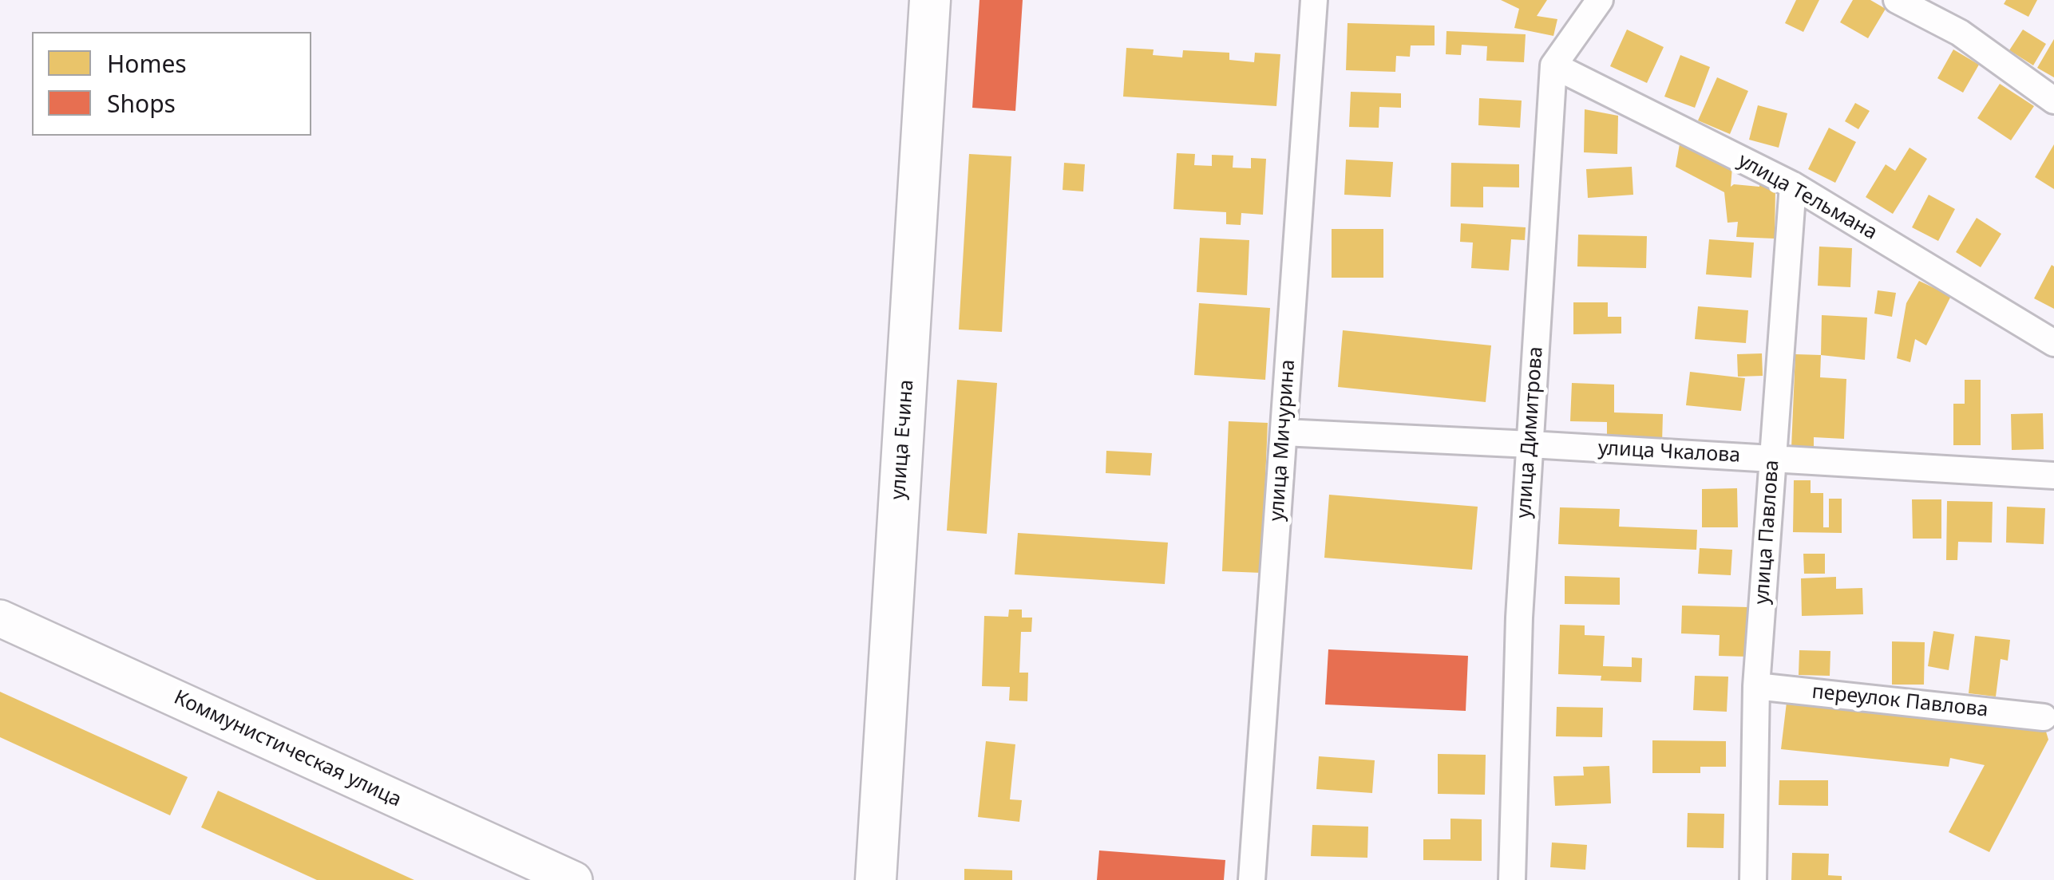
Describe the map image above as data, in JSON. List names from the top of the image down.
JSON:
{
  "streets": {
    "main road": ["улица Ечина", "Коммунистическая улица"],
    "street": [
      "улица Тельмана",
      "улица Димитрова",
      "улица Мичурина",
      "улица Чкалова",
      "улица Павлова",
      "переулок Павлова"
    ]
  },
  "crossings": [
    ["улица Тельмана", "улица Димитрова"],
    ["улица Тельмана", "улица Павлова"],
    ["улица Димитрова", "улица Чкалова"],
    ["улица Мичурина", "улица Чкалова"],
    ["улица Чкалова", "улица Павлова"],
    ["улица Павлова", "переулок Павлова"]
  ],
  "legend": ["Homes", "Shops"]
}
